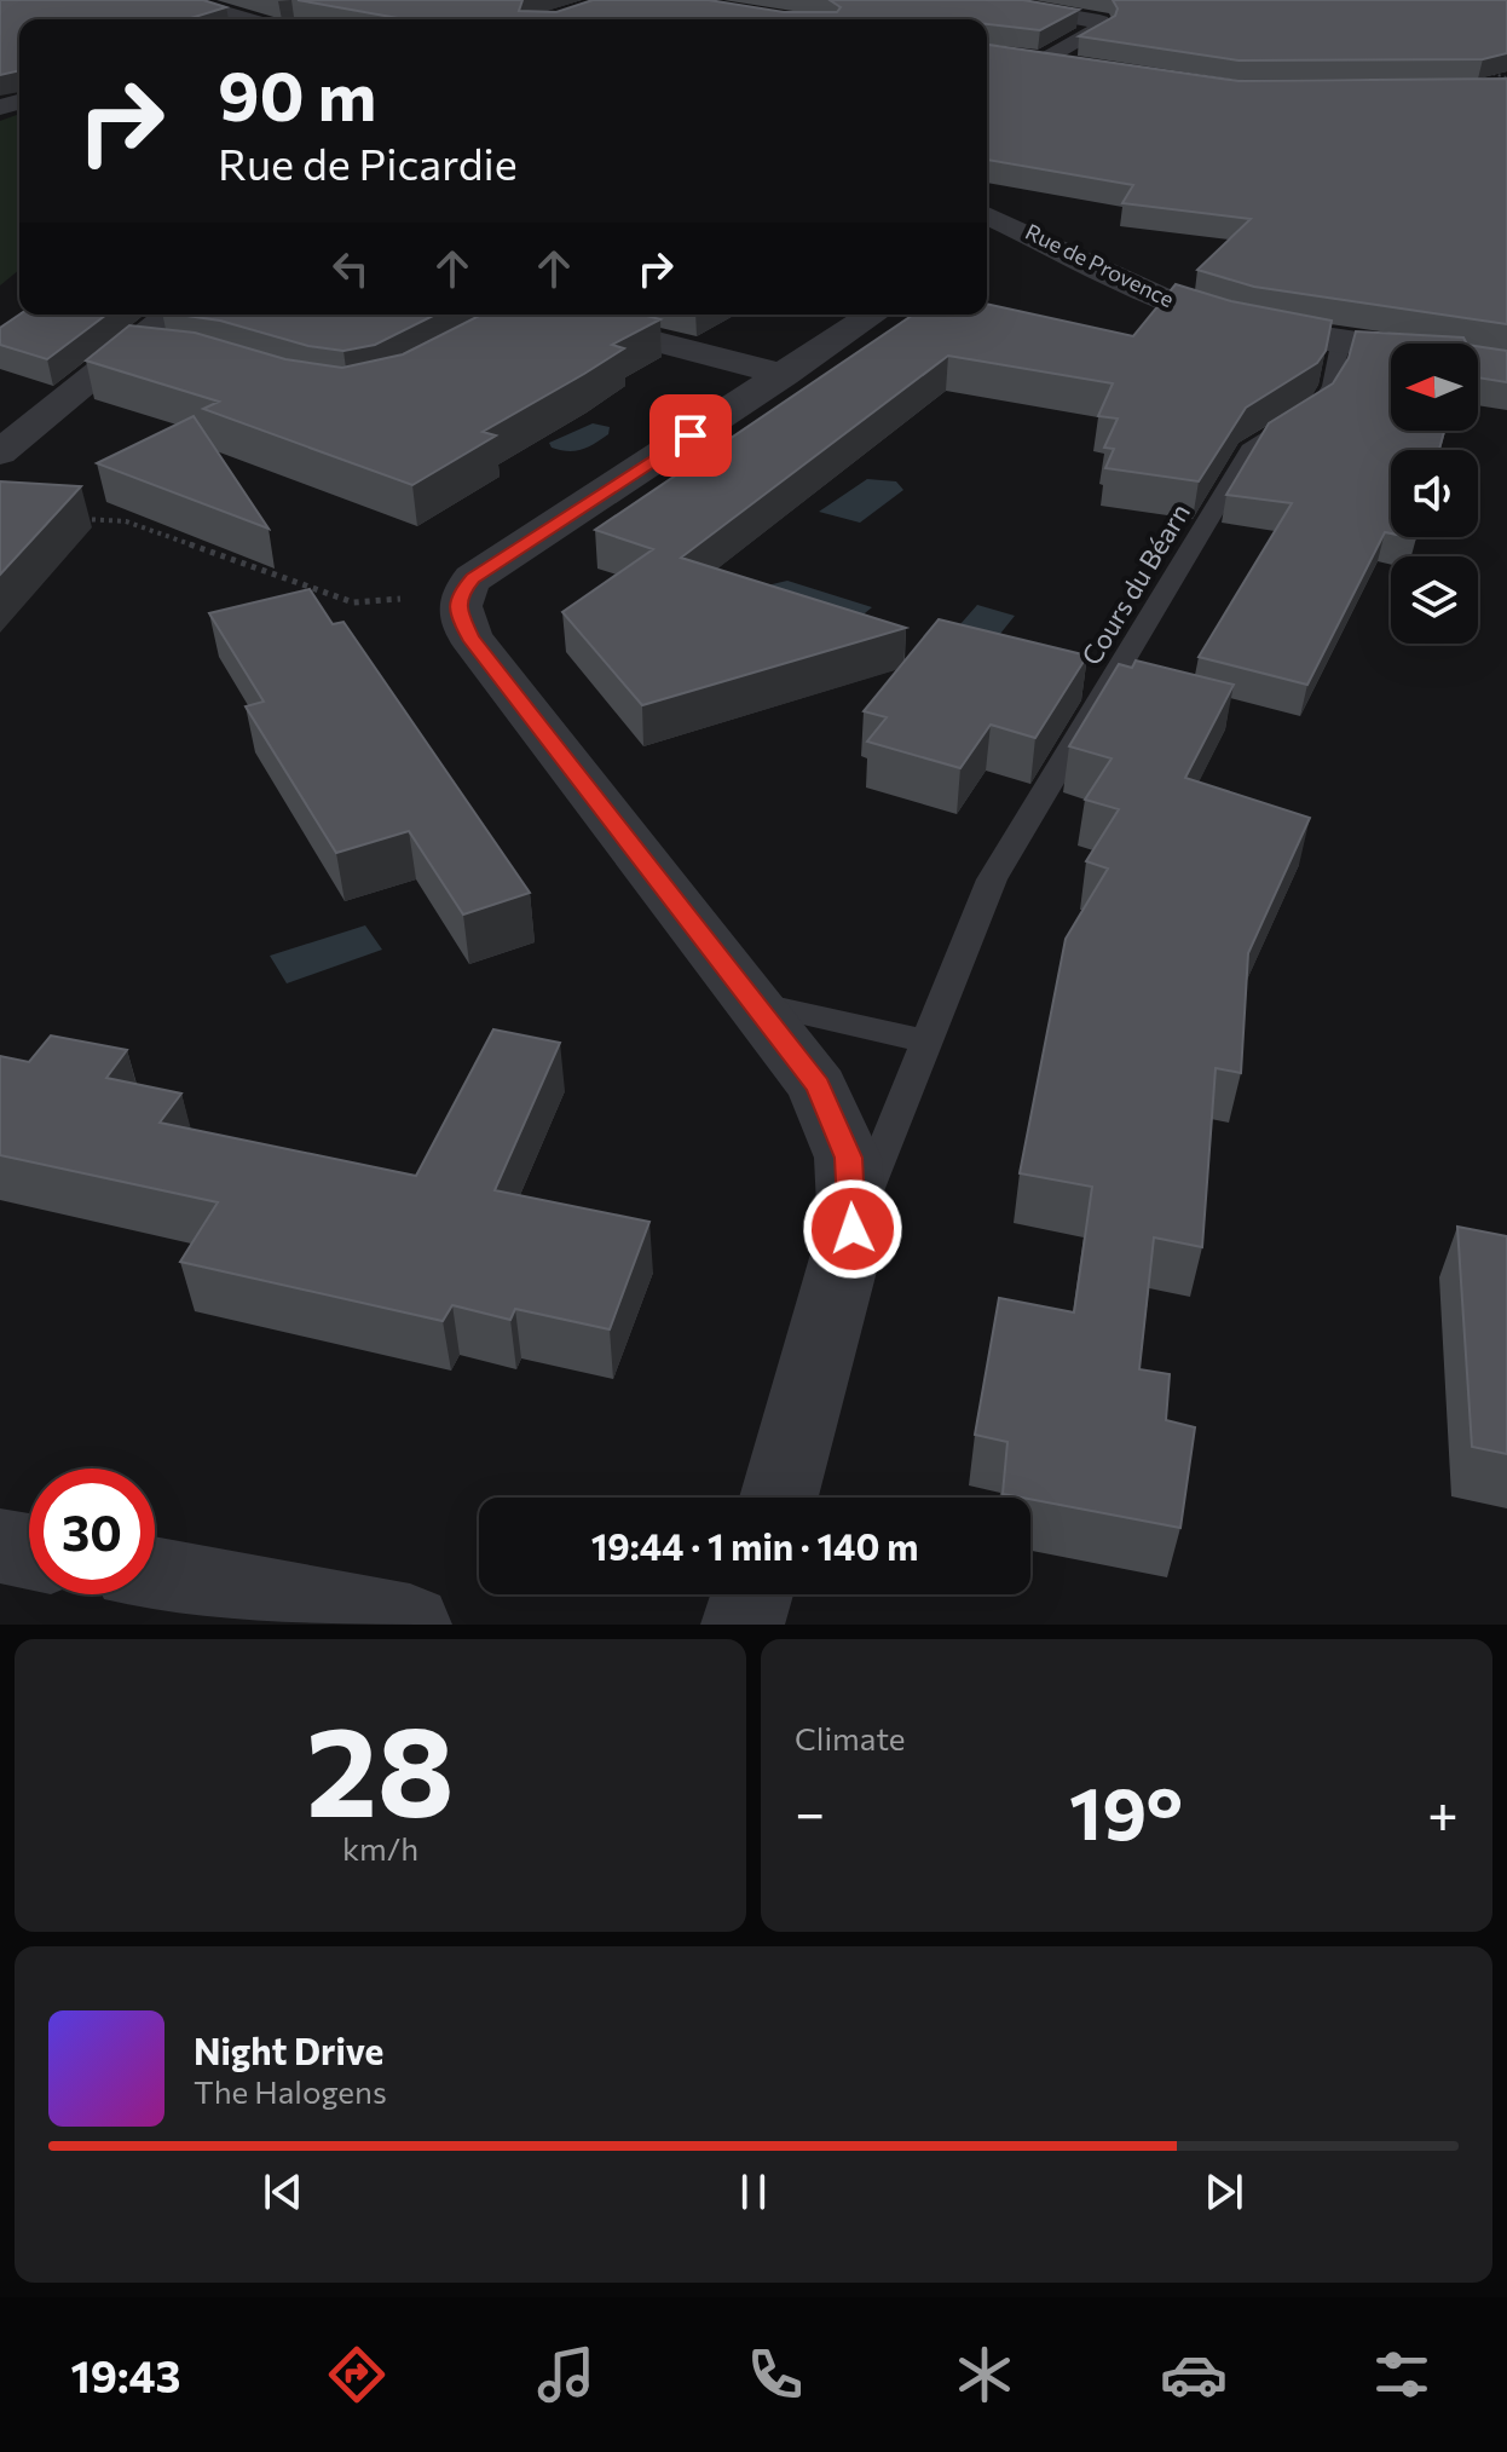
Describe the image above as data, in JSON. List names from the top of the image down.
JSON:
{
  "streets": {
    "street": ["Rue de Provence"],
    "lane": ["Cours du Béarn"]
  },
  "crossings": [
    ["Rue de Provence", "Cours du Béarn"]
  ],
  "north": "left",
  "page": {
    "turn": ["90 m", "Rue de Picardie"],
    "limit": "30",
    "trip": "19:44 · 1 min · 140 m",
    "tile": [
      ["28", "km/h"],
      "Climate"
    ],
    "heat": ["−", "19°", "+"],
    "song": ["Night Drive", "The Halogens"],
    "tabs": "19:43"
  }
}
